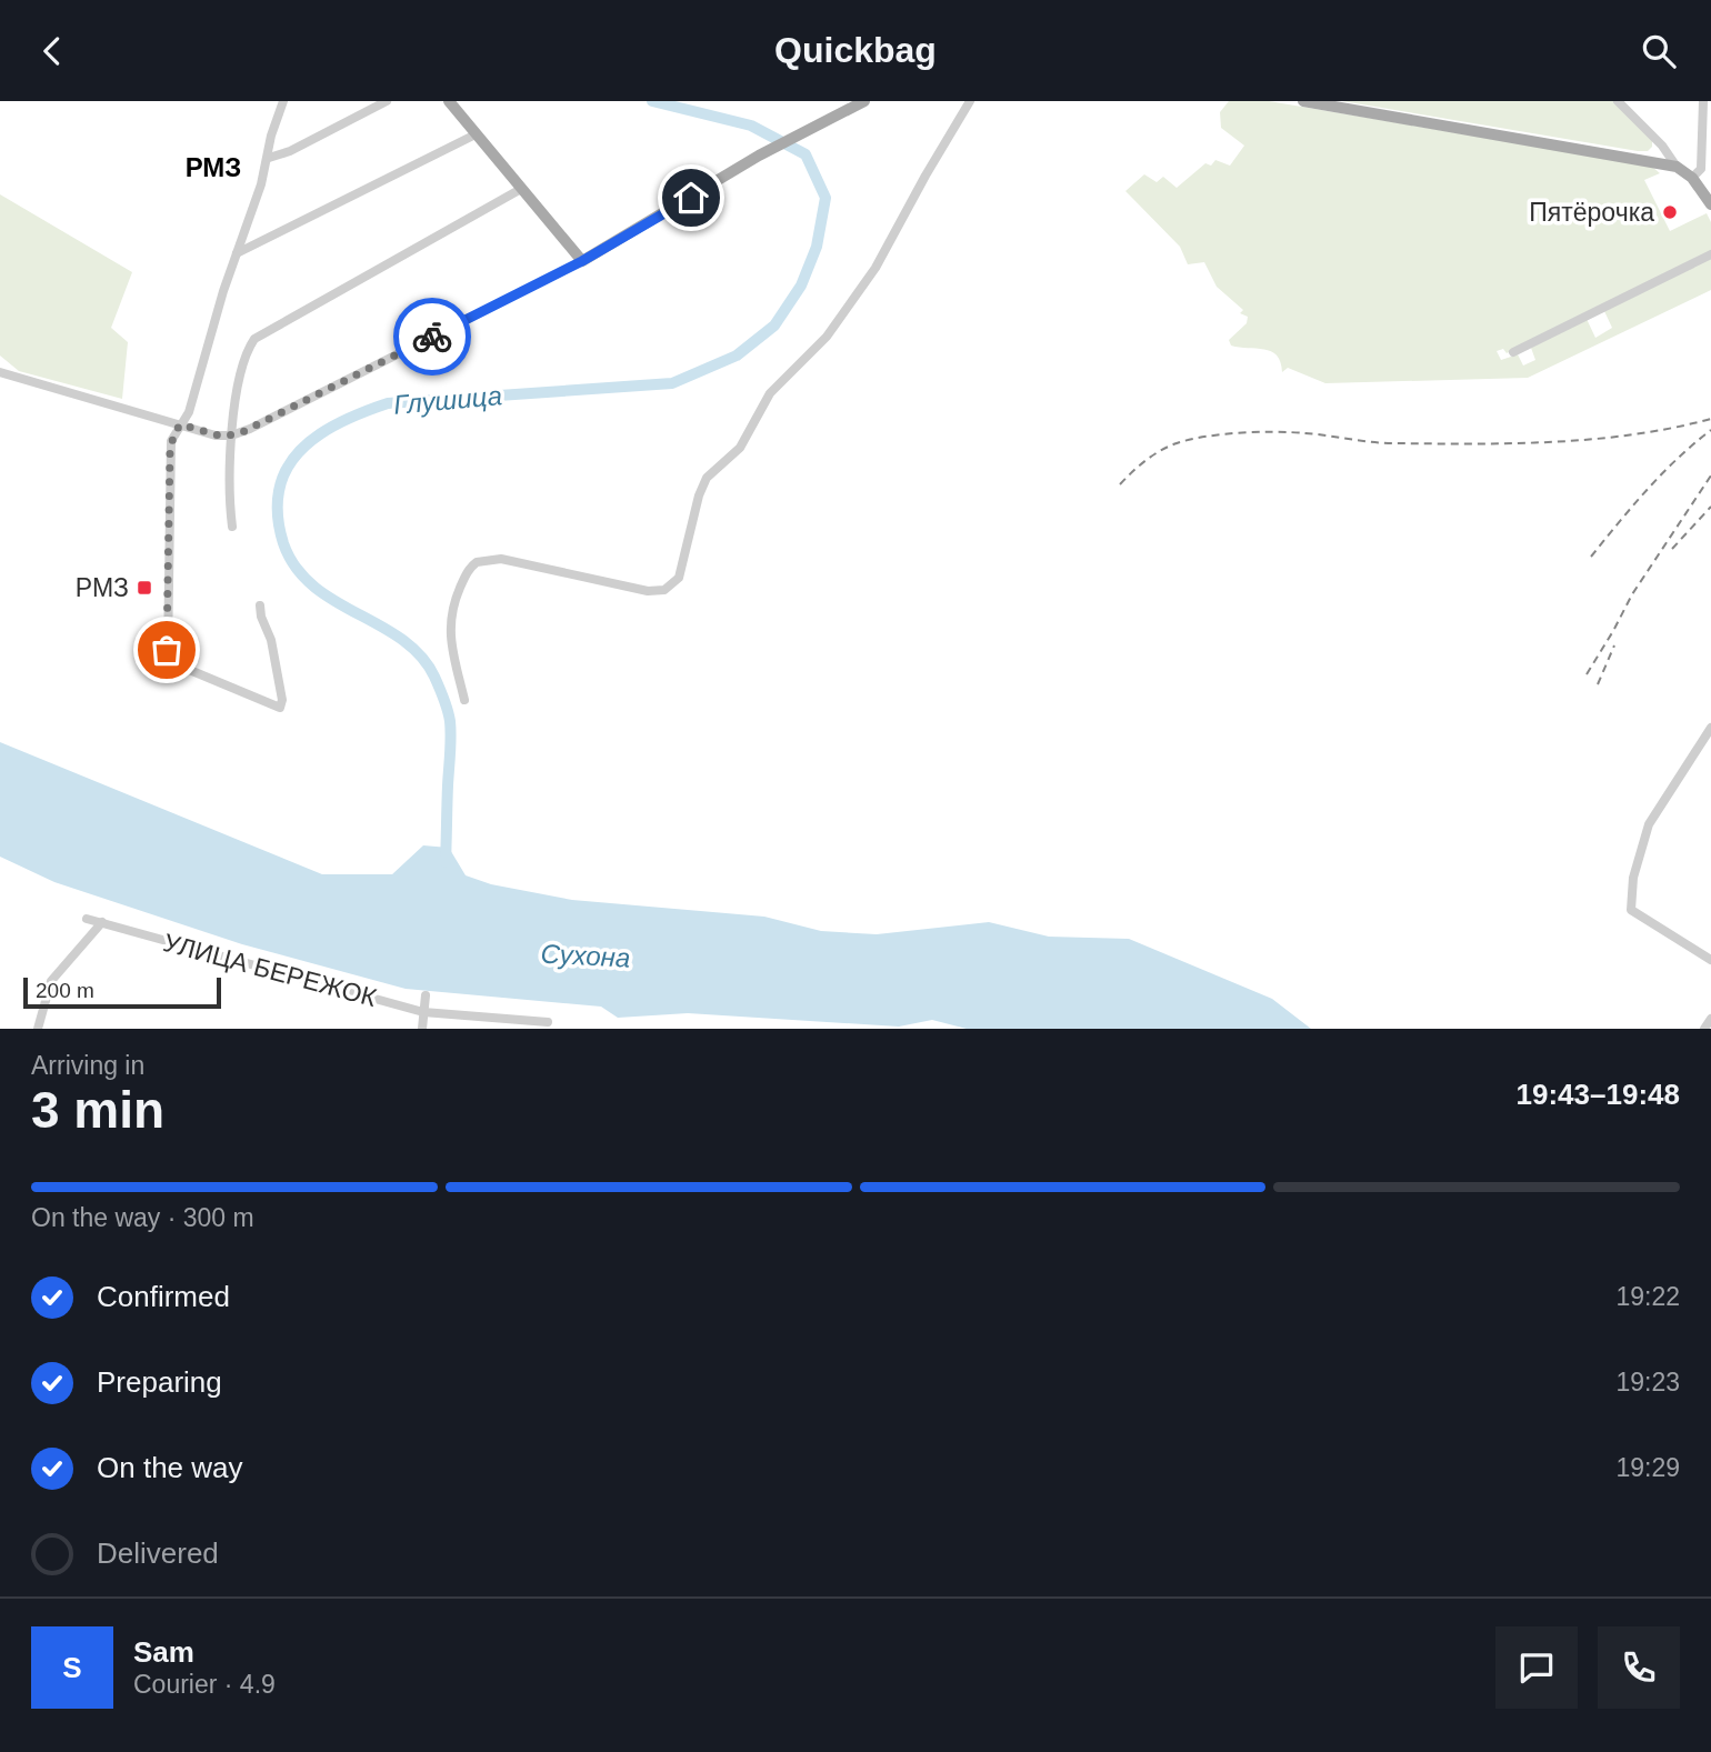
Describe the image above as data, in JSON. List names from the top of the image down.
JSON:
{
  "streets": {
    "street": ["УЛИЦА БЕРЕЖОК"]
  },
  "districts": ["РМЗ"],
  "water": ["Глушица", "Сухона"],
  "places": {
    "other": ["Пятёрочка"],
    "transit": ["РМЗ"]
  },
  "scale_bar": "200 m",
  "page": {
    "header": "Quickbag",
    "scale": "200 m",
    "heading": ["3 min", "Arriving in", "19:43–19:48"],
    "panel": ["Sam", "Courier · 4.9"],
    "bar": "On the way · 300 m",
    "list": [
      ["Confirmed", "19:22"],
      ["Preparing", "19:23"],
      ["On the way", "19:29"],
      "Delivered"
    ],
    "round": "S"
  }
}
